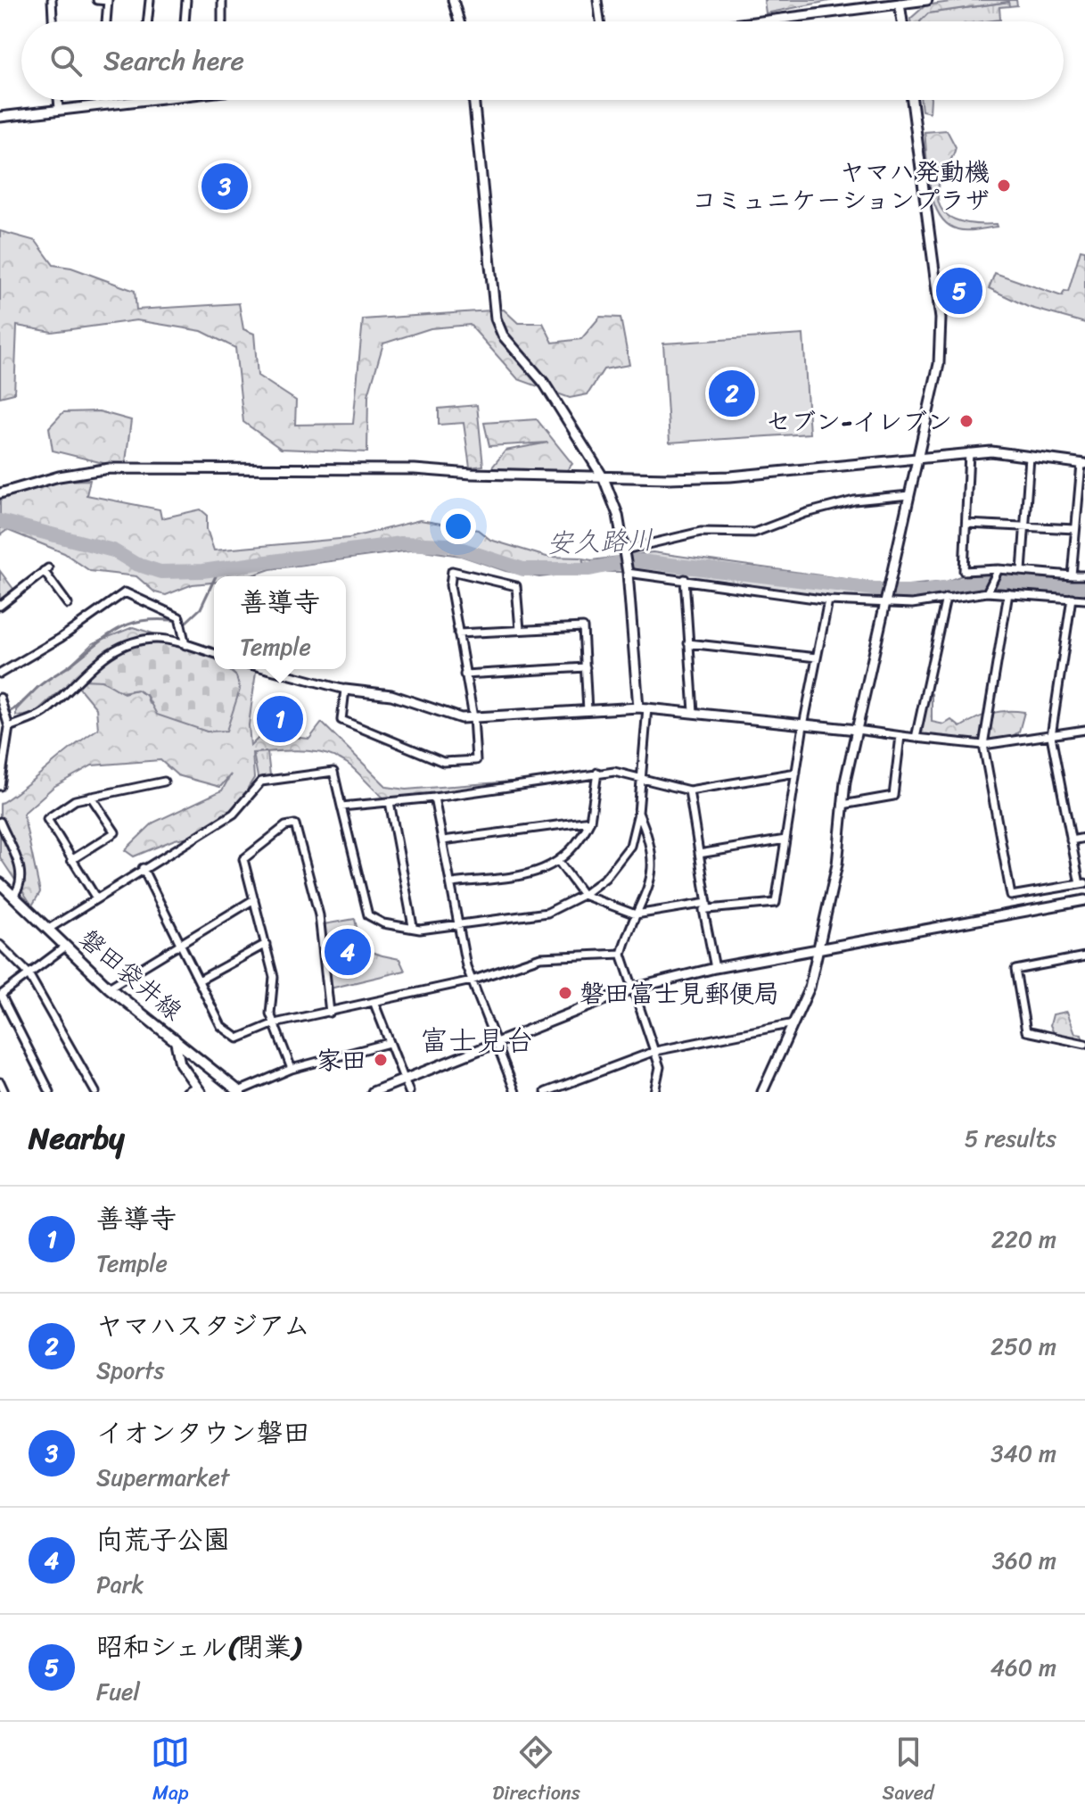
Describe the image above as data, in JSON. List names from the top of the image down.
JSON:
{
  "streets": {
    "main road": ["磐田袋井線"]
  },
  "districts": ["富士見台"],
  "water": ["安久路川"],
  "places": [
    "ヤマハ発動機 コミュニケーションプラザ",
    "セブン-イレブン",
    "磐田富士見郵便局",
    "家田"
  ],
  "page": {
    "search": "Search here",
    "pins": [
      "3",
      "5",
      "2",
      "1",
      "4"
    ],
    "popup": ["善導寺", "Temple"],
    "heading": ["Nearby", "5 results"],
    "list": [
      {
        "mark": "1",
        "name": "善導寺",
        "note": "Temple",
        "value": "220 m"
      },
      {
        "mark": "2",
        "name": "ヤマハスタジアム",
        "note": "Sports",
        "value": "250 m"
      },
      {
        "mark": "3",
        "name": "イオンタウン磐田",
        "note": "Supermarket",
        "value": "340 m"
      },
      {
        "mark": "4",
        "name": "向荒子公園",
        "note": "Park",
        "value": "360 m"
      },
      {
        "mark": "5",
        "name": "昭和シェル(閉業)",
        "note": "Fuel",
        "value": "460 m"
      }
    ],
    "nav": ["Map", "Directions", "Saved"]
  }
}
